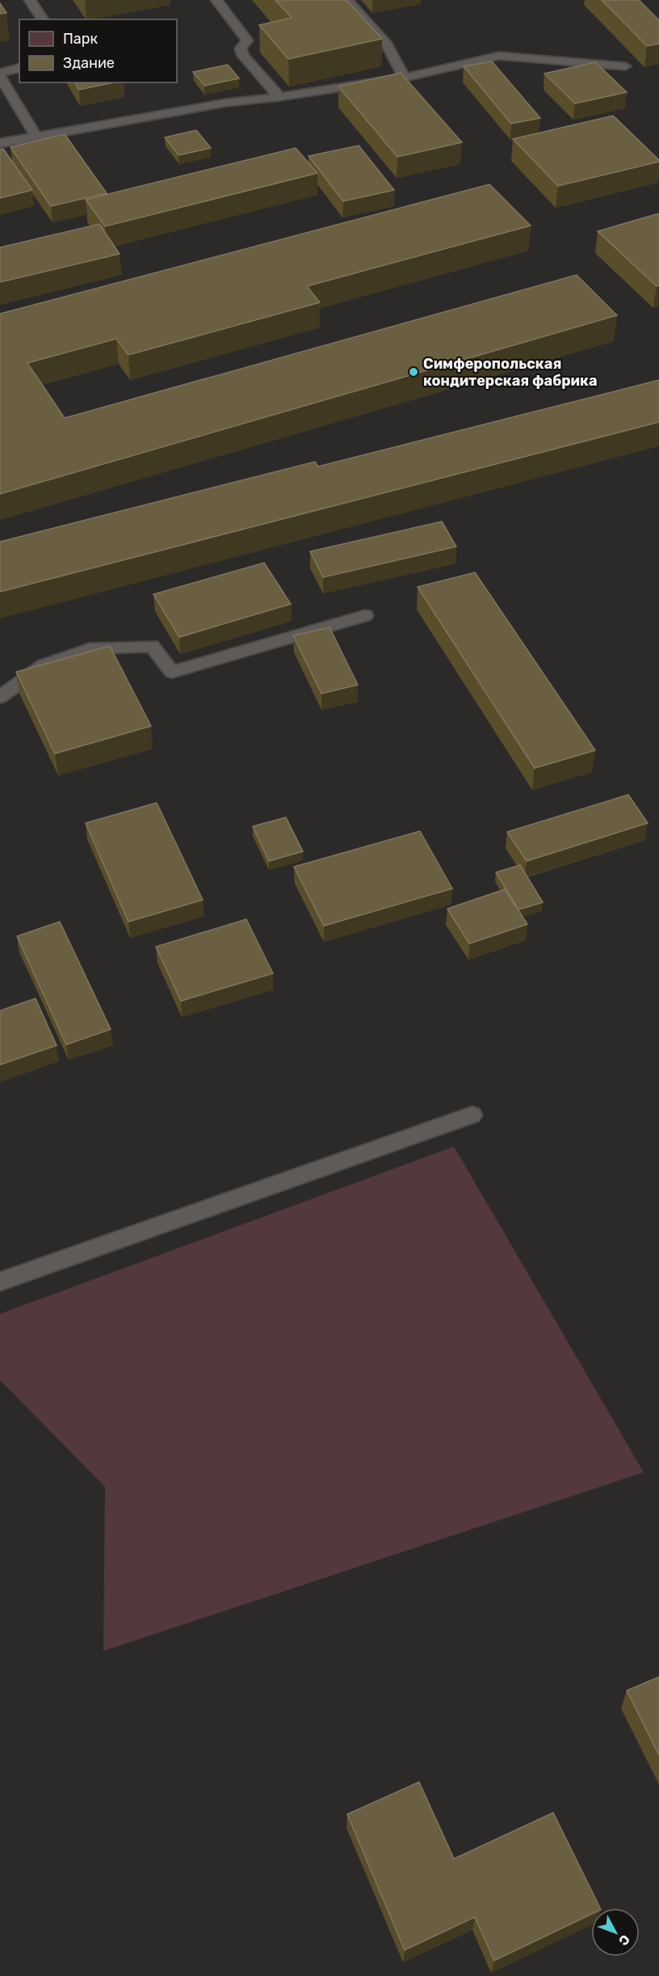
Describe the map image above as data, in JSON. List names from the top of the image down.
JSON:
{
  "places": ["Симферопольская кондитерская фабрика"],
  "legend": ["Парк", "Здание"],
  "north": "bottom right"
}
